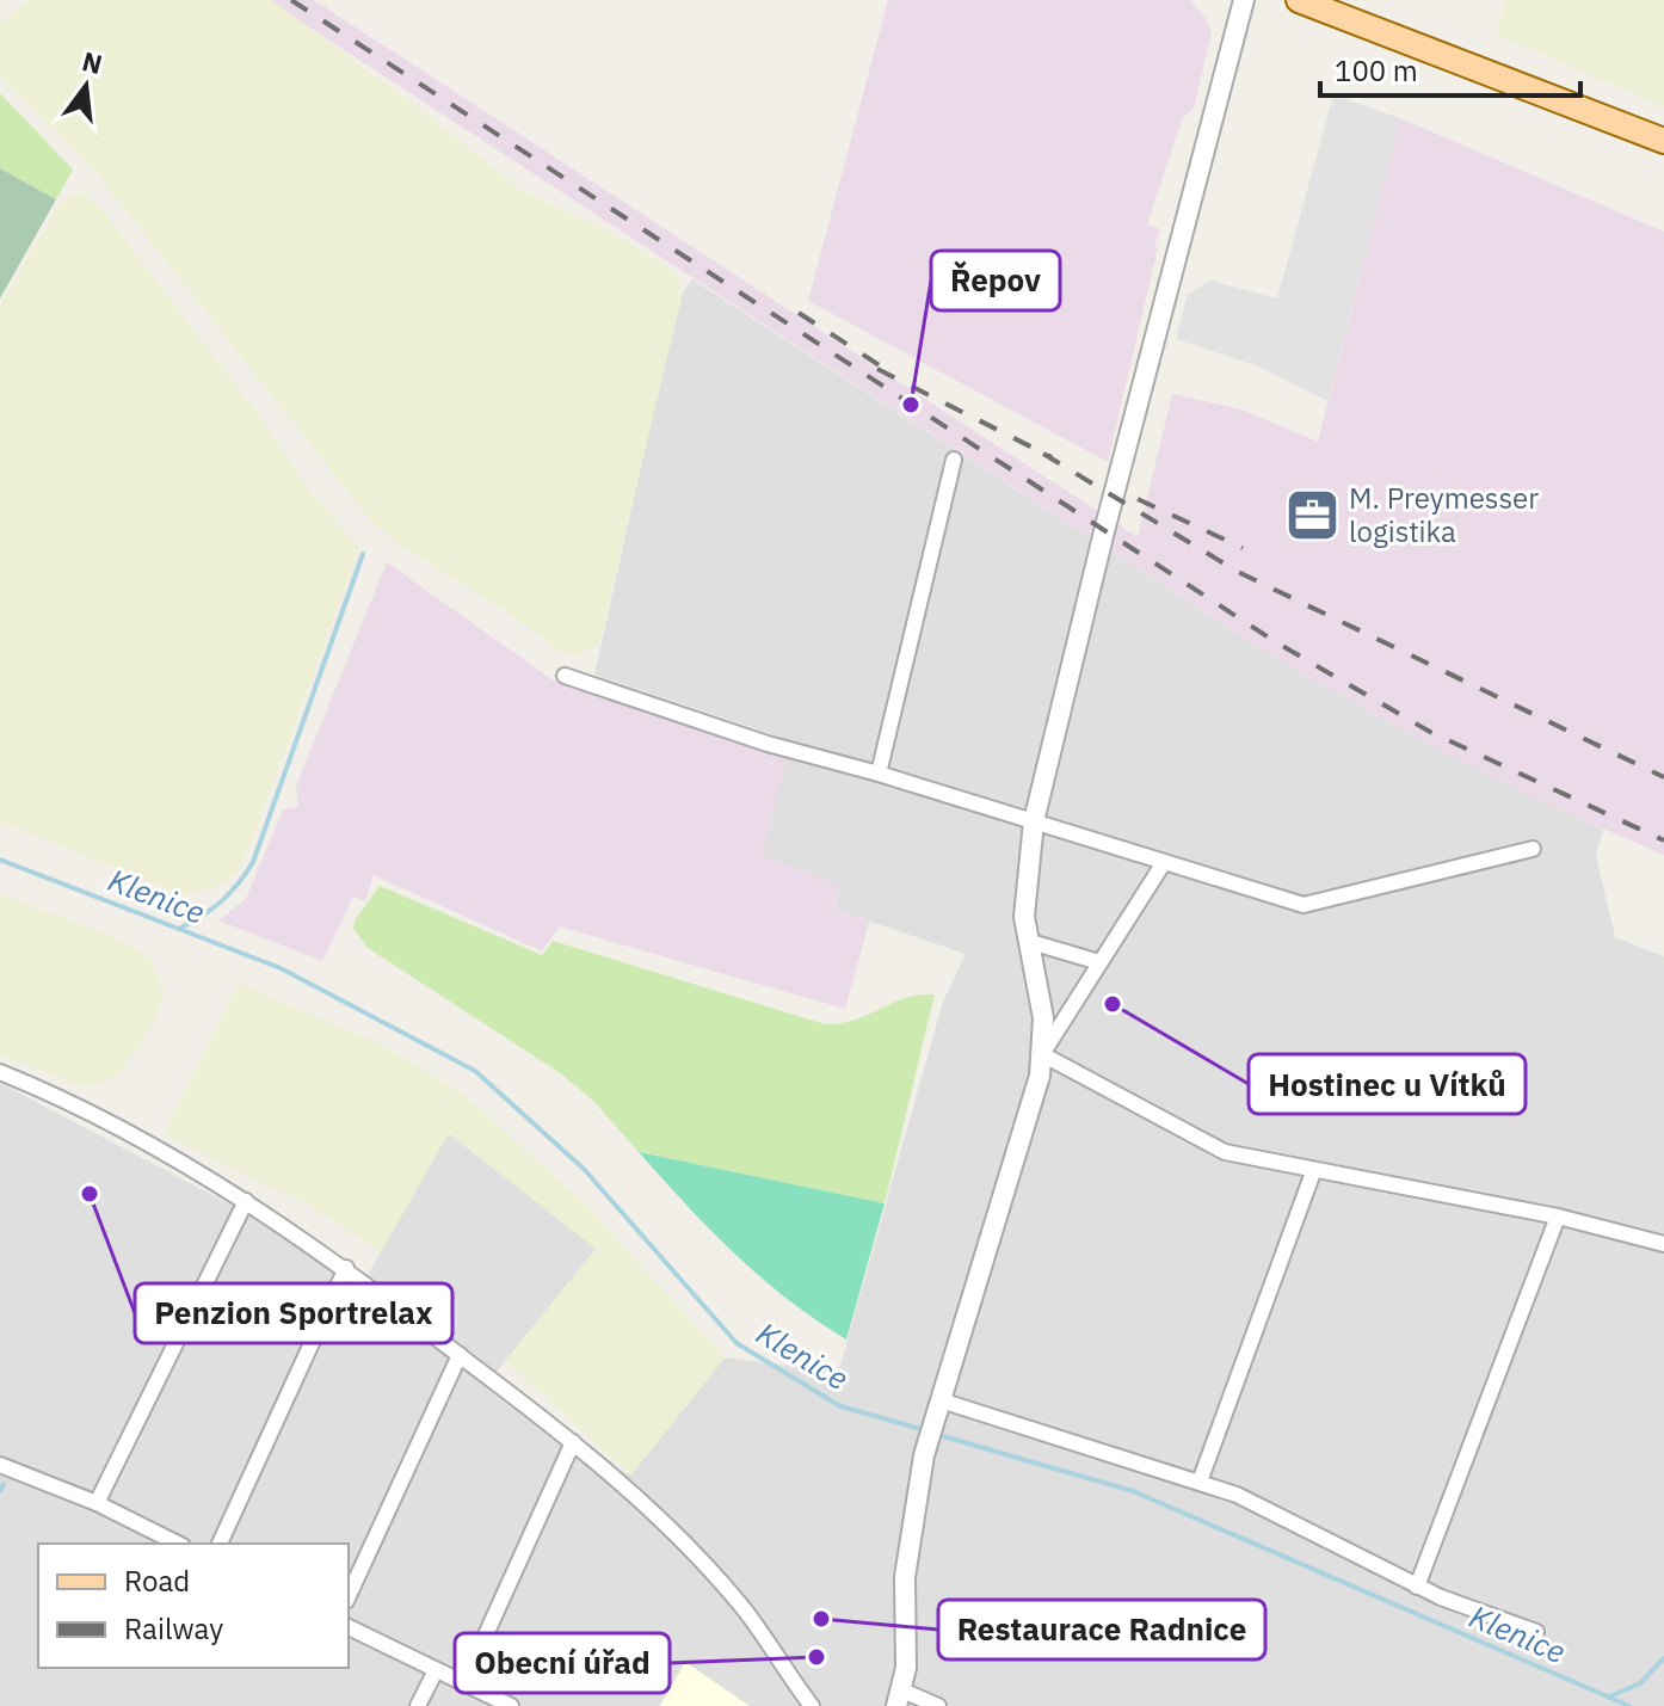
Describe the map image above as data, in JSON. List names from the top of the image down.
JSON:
{
  "water": ["Klenice"],
  "places": {
    "other": [
      "Řepov",
      "Hostinec u Vítků",
      "Penzion Sportrelax",
      "Restaurace Radnice",
      "Obecní úřad"
    ],
    "office": ["M. Preymesser logistika"]
  },
  "legend": ["Road", "Railway"],
  "scale_bar": "100 m",
  "north": "top"
}
